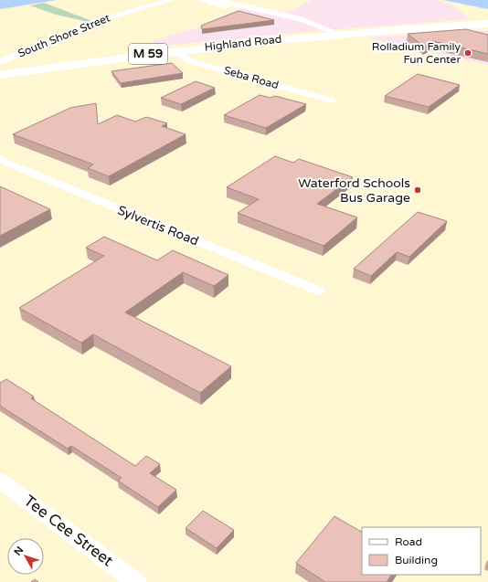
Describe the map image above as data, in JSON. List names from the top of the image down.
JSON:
{
  "streets": {
    "highway": ["Highland Road", "M 59"],
    "street": [
      "South Shore Street",
      "Seba Road",
      "Sylvertis Road",
      "Tee Cee Street"
    ]
  },
  "crossings": [
    ["Highland Road", "Seba Road"]
  ],
  "places": ["Rolladium Family Fun Center", "Waterford Schools Bus Garage"],
  "legend": ["Road", "Building"],
  "north": "top left"
}
